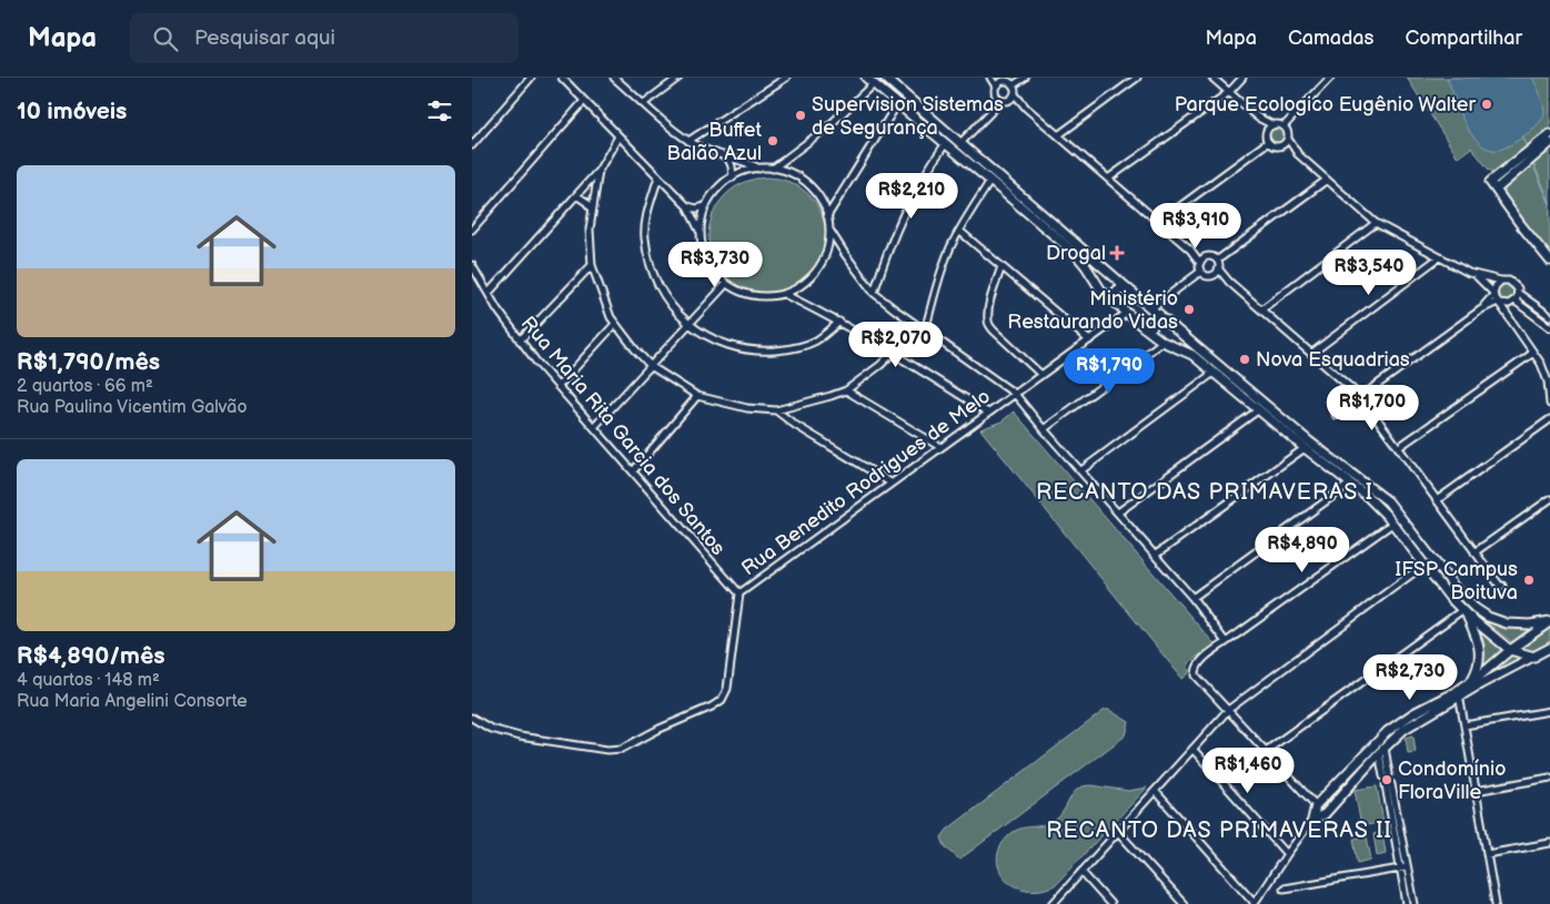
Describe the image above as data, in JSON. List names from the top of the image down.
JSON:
{
  "streets": {
    "street": ["Rua Maria Rita Garcia dos Santos", "Rua Benedito Rodrigues de Melo"]
  },
  "crossings": [
    ["Rua Maria Rita Garcia dos Santos", "Rua Benedito Rodrigues de Melo"]
  ],
  "districts": ["RECANTO DAS PRIMAVERAS I", "RECANTO DAS PRIMAVERAS II"],
  "places": {
    "other": [
      "Parque Ecologico Eugênio Walter",
      "Supervision Sistemas de Segurança",
      "Buffet Balão Azul",
      "Ministério Restaurando Vidas",
      "Nova Esquadrias",
      "IFSP Campus Boituva",
      "Condomínio FloraVille"
    ],
    "health": ["Drogal"]
  },
  "page": {
    "header": "Mapa",
    "search": "Pesquisar aqui",
    "nav": ["Mapa", "Camadas", "Compartilhar"],
    "heading": "10 imóveis",
    "list": [
      {
        "name": "R$1,790/mês",
        "note": "2 quartos · 66 m² · Rua Paulina Vicentim Galvão"
      },
      {
        "name": "R$4,890/mês",
        "note": "4 quartos · 148 m² · Rua Maria Angelini Consorte"
      }
    ],
    "price": [
      "R$2,210",
      "R$3,910",
      "R$3,730",
      "R$3,540",
      "R$2,070",
      "R$1,790",
      "R$1,700",
      "R$4,890",
      "R$2,730",
      "R$1,460"
    ]
  }
}
